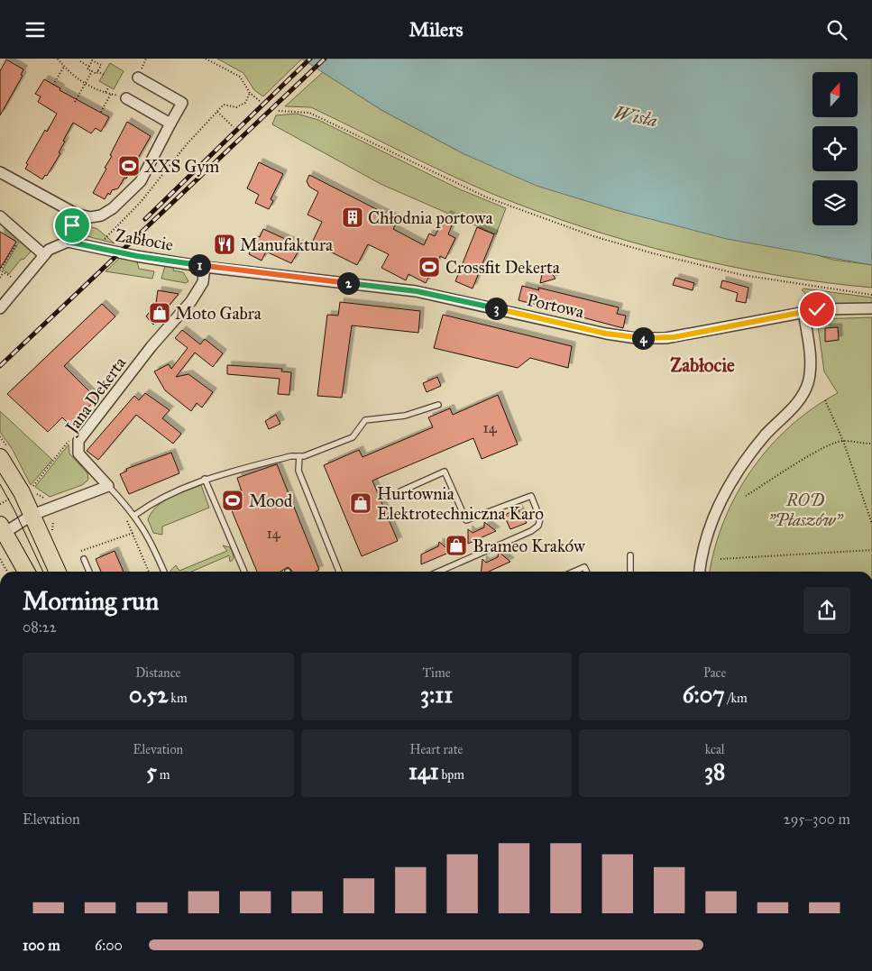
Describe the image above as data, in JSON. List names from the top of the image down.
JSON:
{
  "streets": {
    "street": ["Zabłocie", "Portowa", "Jana Dekerta"]
  },
  "crossings": [
    ["Zabłocie", "Portowa"],
    ["Zabłocie", "Jana Dekerta"],
    ["Portowa", "Jana Dekerta"]
  ],
  "districts": ["Zabłocie"],
  "water": ["Wisła"],
  "parks": ["ROD \"Płaszów\""],
  "places": {
    "sports": ["XXS Gym", "Crossfit Dekerta", "Mood"],
    "building": ["Chłodnia portowa"],
    "restaurant": ["Manufaktura"],
    "shop": ["Moto Gabra", "Hurtownia Elektrotechniczna Karo", "Brameo Kraków"]
  },
  "house_numbers": ["14", "14"],
  "north": "top",
  "page": {
    "header": "Milers",
    "pins": [
      "1",
      "2",
      "3",
      "4"
    ],
    "heading": ["Morning run", "08:22"],
    "stats": [
      ["Distance", "0.52 km"],
      ["Time", "3:11"],
      ["Pace", "6:07 /km"],
      ["Elevation", "5 m"],
      ["Heart rate", "141 bpm"],
      ["kcal", "38"]
    ],
    "chart": ["Elevation", "295–300 m"],
    "list": [
      {
        "name": "100 m",
        "note": "6:00"
      }
    ]
  }
}
